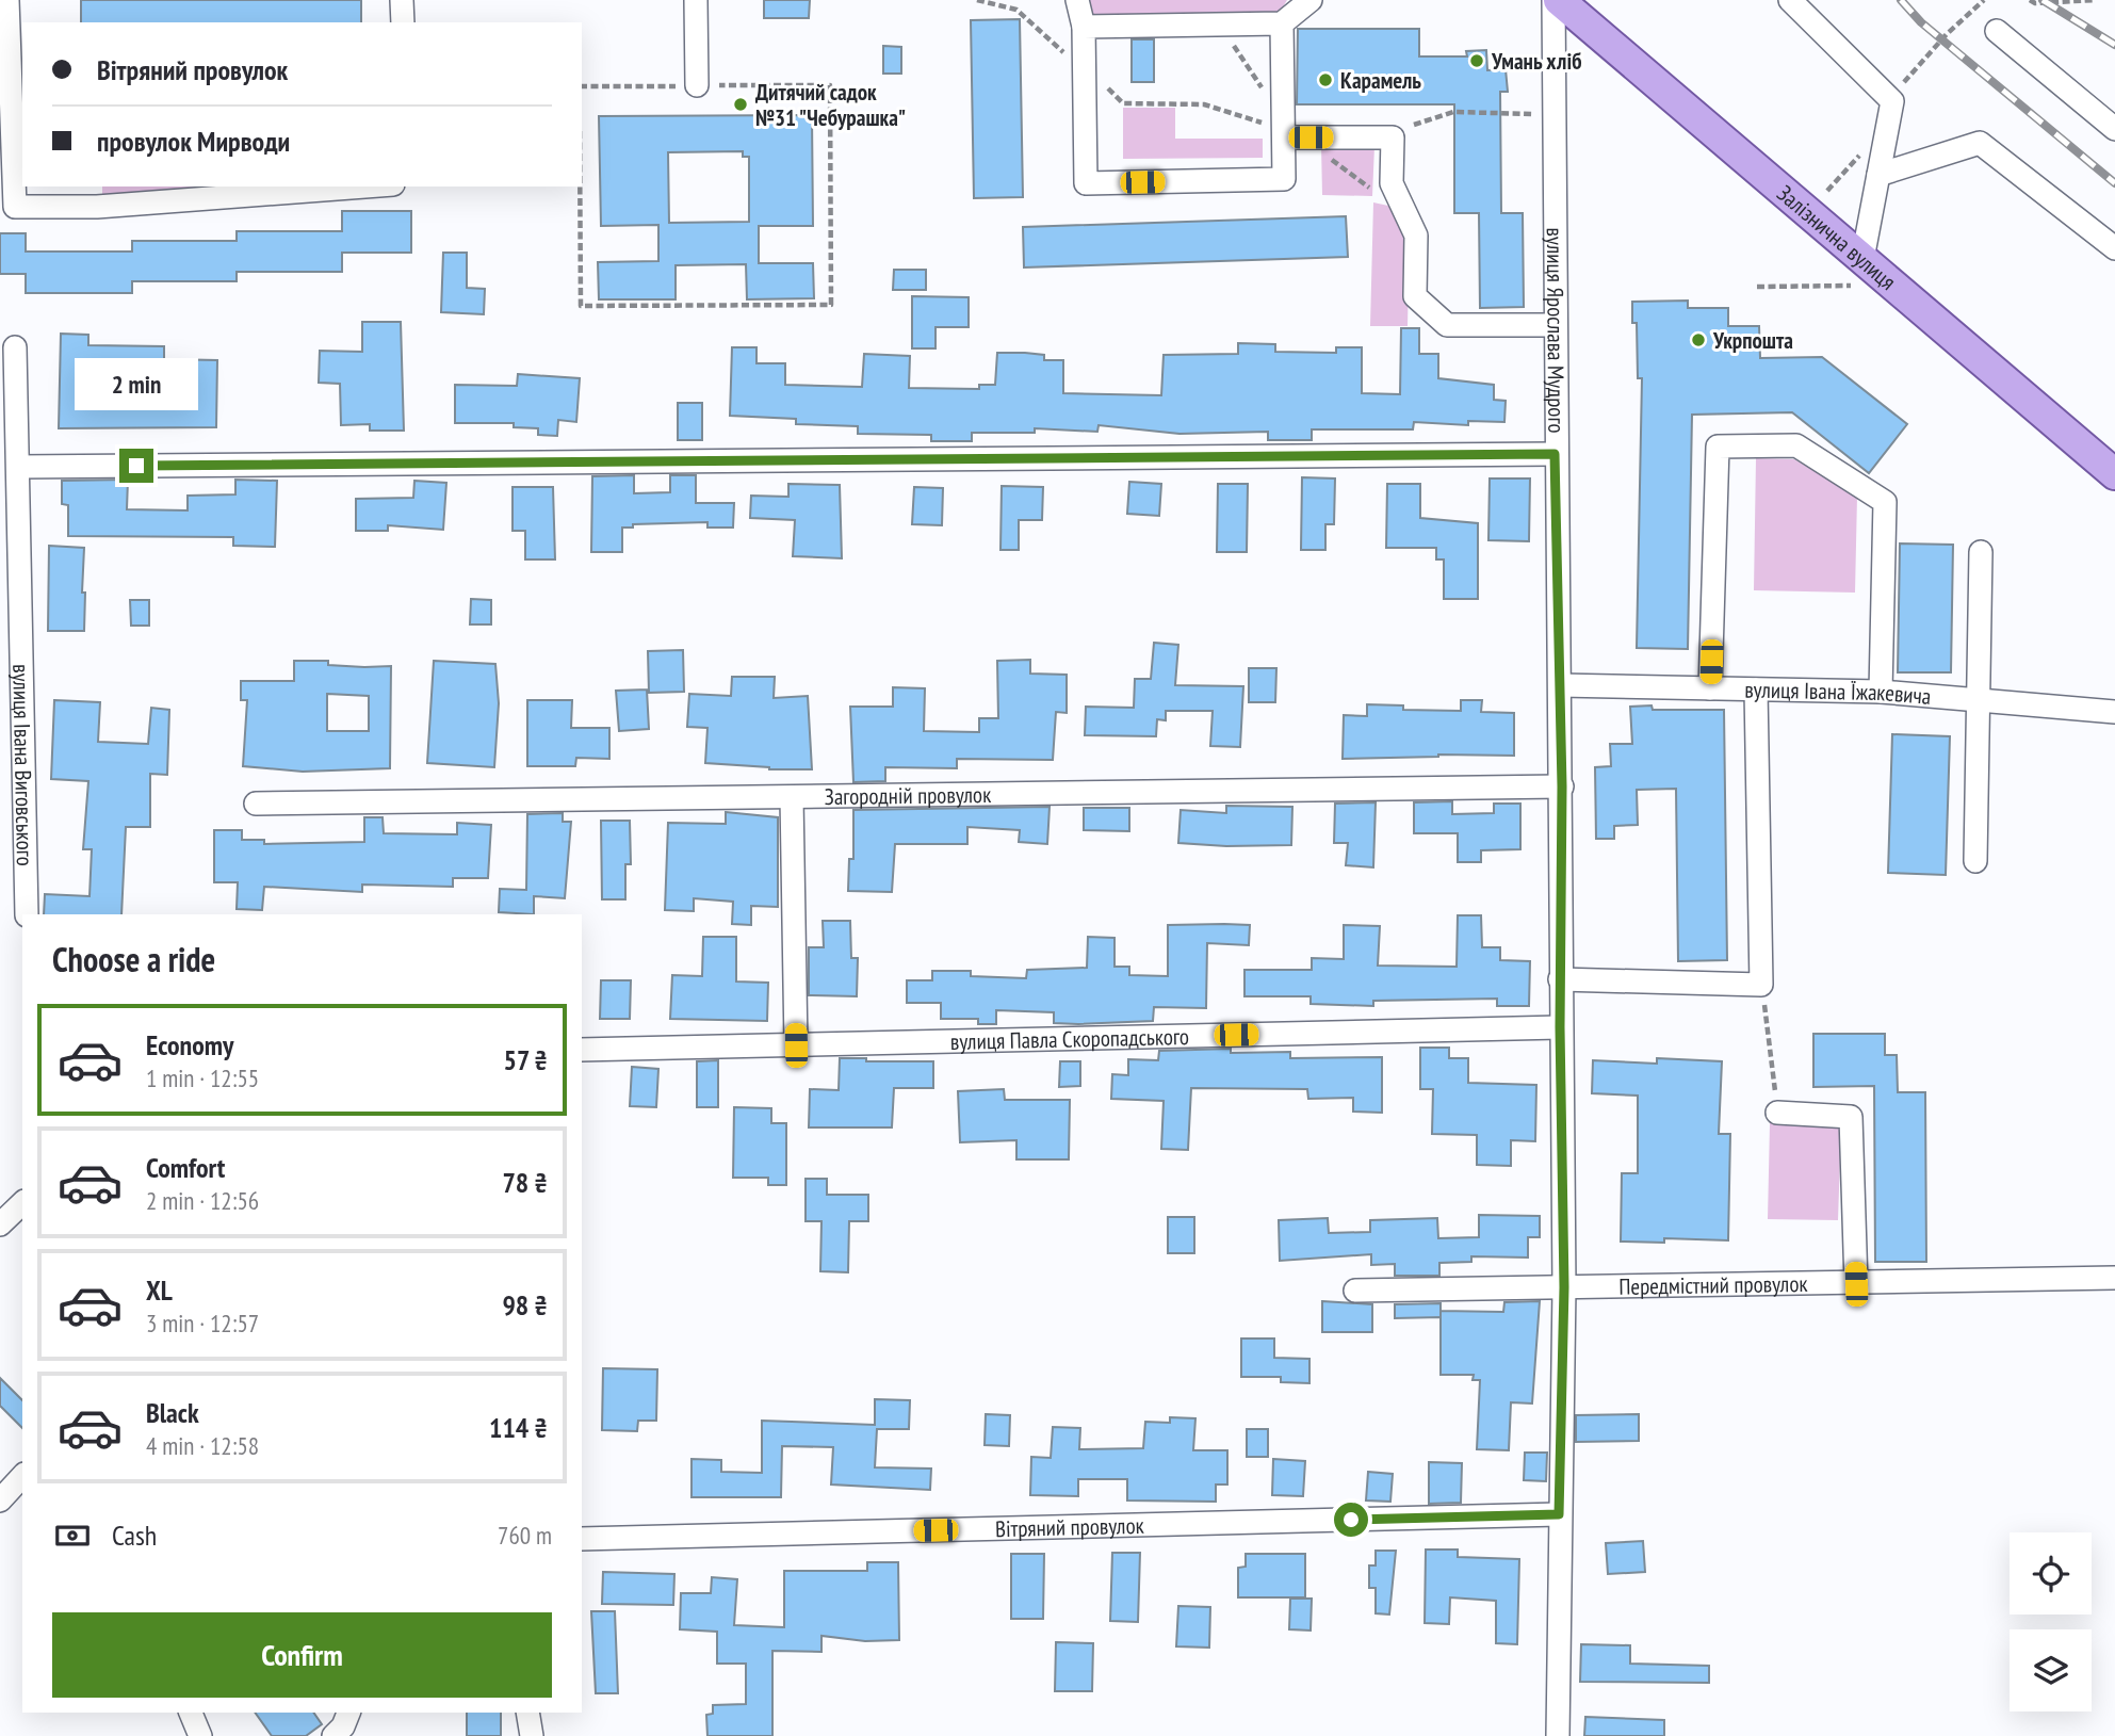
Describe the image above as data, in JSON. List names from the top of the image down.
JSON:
{
  "streets": {
    "main road": ["Залізнична вулиця"],
    "street": [
      "вулиця Ярослава Мудрого",
      "вулиця Івана Їжакевича",
      "вулиця Івана Виговського",
      "Загородній провулок",
      "вулиця Павла Скоропадського",
      "Передмістний провулок",
      "Вітряний провулок"
    ]
  },
  "crossings": [
    ["Залізнична вулиця", "вулиця Ярослава Мудрого"],
    ["вулиця Ярослава Мудрого", "вулиця Івана Їжакевича"],
    ["вулиця Ярослава Мудрого", "Загородній провулок"],
    ["вулиця Ярослава Мудрого", "вулиця Павла Скоропадського"],
    ["вулиця Ярослава Мудрого", "Передмістний провулок"],
    ["вулиця Ярослава Мудрого", "Вітряний провулок"]
  ],
  "places": [
    "Умань хліб",
    "Карамель",
    "Дитячий садок №31 \"Чебурашка\"",
    "Укрпошта"
  ],
  "page": {
    "banner": ["Вітряний провулок", "провулок Мирводи"],
    "bubble": "2 min",
    "heading": "Choose a ride",
    "list": [
      {
        "name": "Economy",
        "note": "1 min · 12:55",
        "value": "57 ₴"
      },
      {
        "name": "Comfort",
        "note": "2 min · 12:56",
        "value": "78 ₴"
      },
      {
        "name": "XL",
        "note": "3 min · 12:57",
        "value": "98 ₴"
      },
      {
        "name": "Black",
        "note": "4 min · 12:58",
        "value": "114 ₴"
      }
    ],
    "pay": ["Cash", "760 m"],
    "buttons": "Confirm"
  }
}
